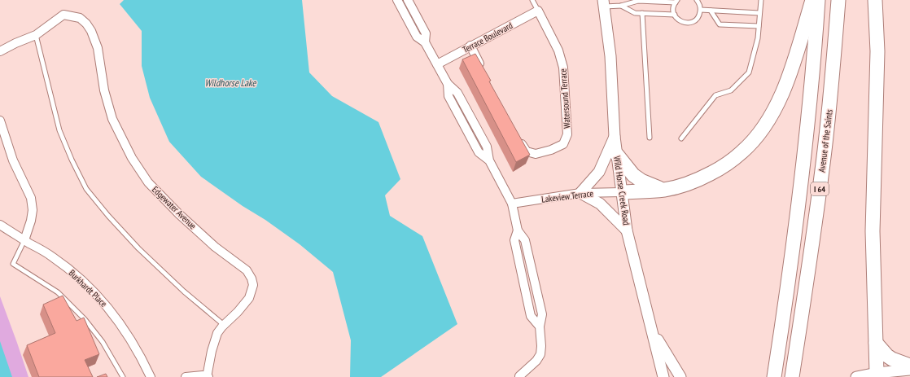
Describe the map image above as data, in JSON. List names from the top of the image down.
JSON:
{
  "streets": {
    "highway": ["Avenue of the Saints", "I 64"],
    "main road": ["Wild Horse Creek Road"],
    "street": [
      "Terrace Boulevard",
      "Watersound Terrace",
      "Lakeview Terrace",
      "Edgewater Avenue",
      "Burkhardt Place"
    ]
  },
  "crossings": [
    ["Terrace Boulevard", "Watersound Terrace"],
    ["Wild Horse Creek Road", "Lakeview Terrace"]
  ],
  "water": ["Wildhorse Lake"]
}
